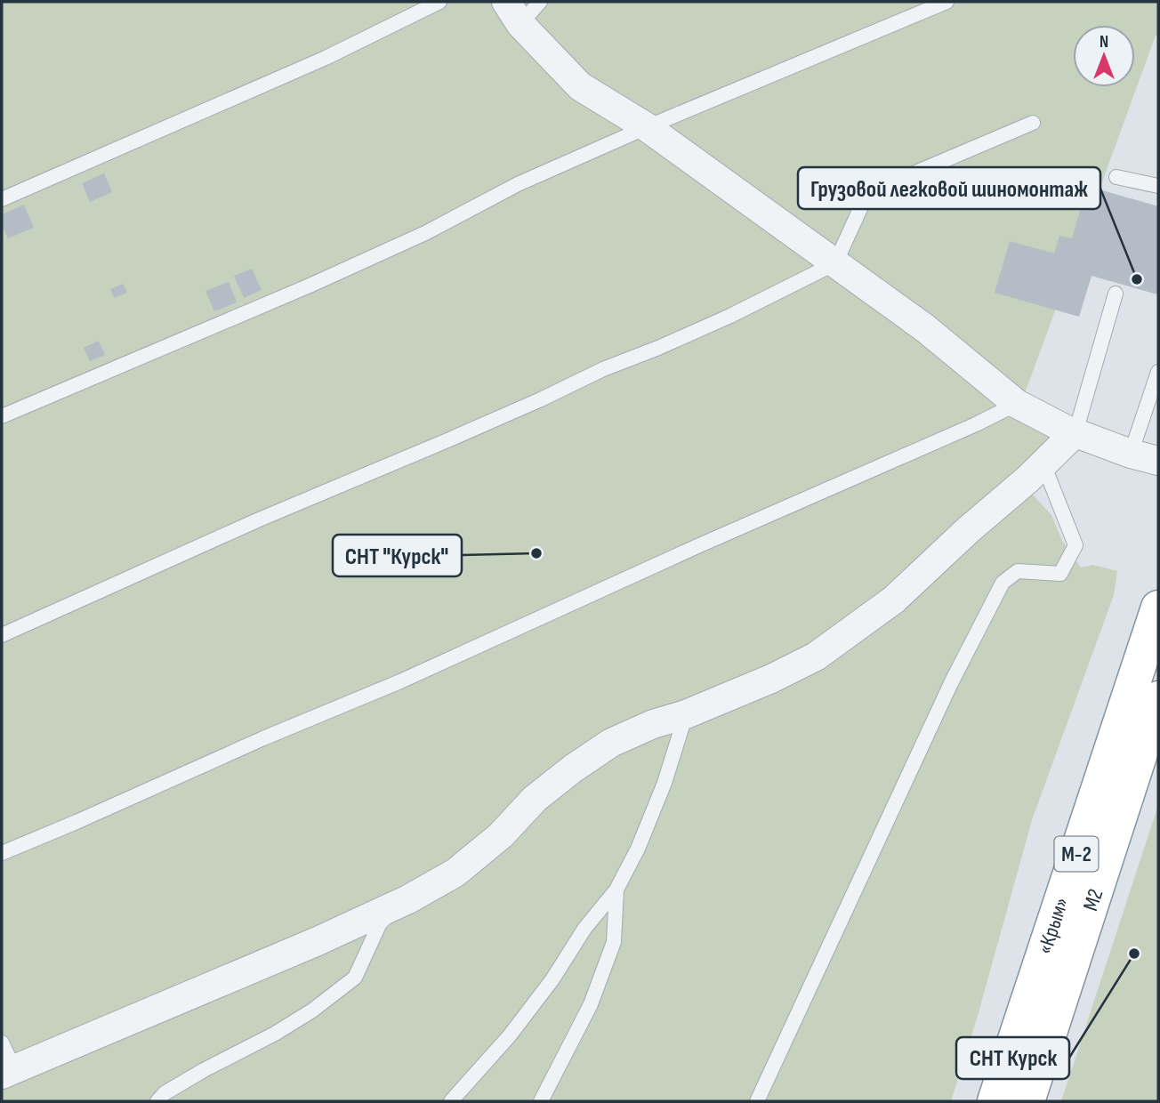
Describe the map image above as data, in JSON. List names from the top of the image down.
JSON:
{
  "streets": {
    "highway": ["М-2", "М2", "«Крым»"]
  },
  "places": ["Грузовой легковой шиномонтаж", "СНТ \"Курск\"", "СНТ Курск"],
  "north": "top"
}
